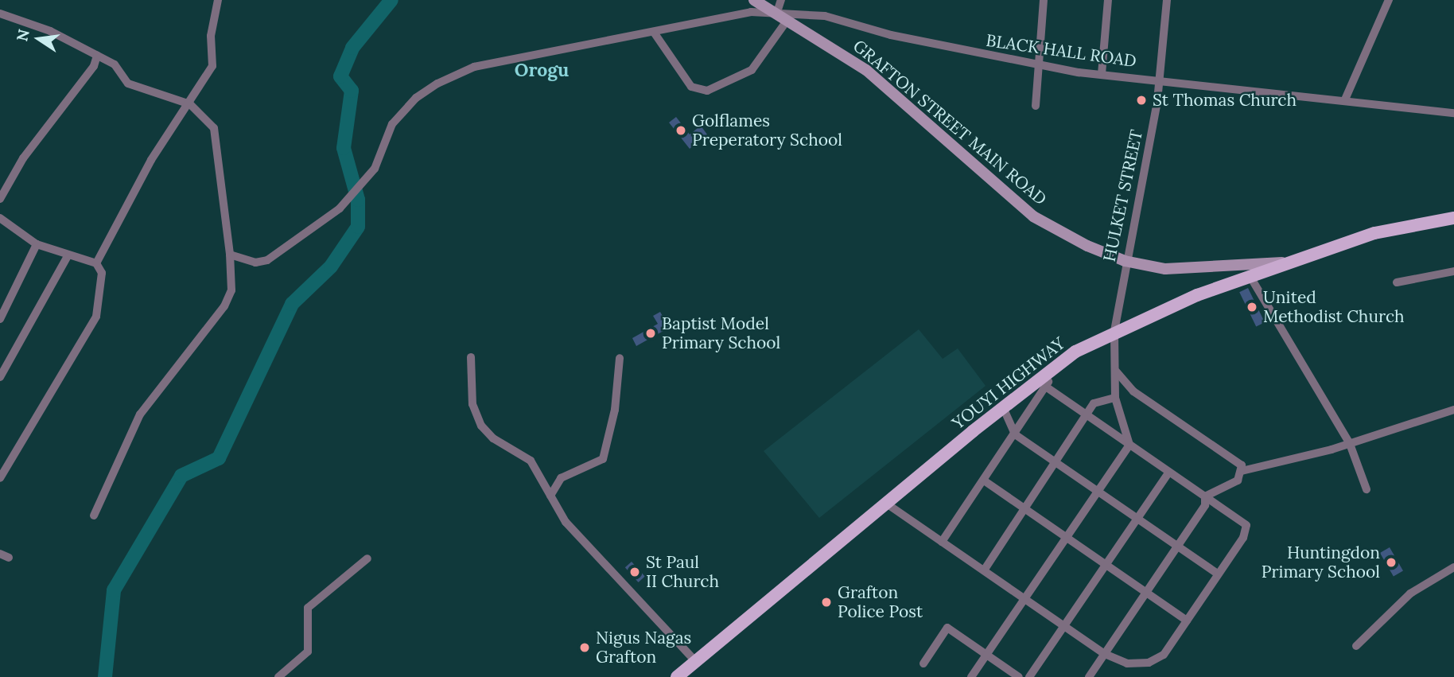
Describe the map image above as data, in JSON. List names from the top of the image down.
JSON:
{
  "streets": {
    "main road": ["YOUYI HIGHWAY"],
    "street": ["BLACK HALL ROAD", "GRAFTON STREET MAIN ROAD", "HULKET STREET"]
  },
  "crossings": [
    ["BLACK HALL ROAD", "GRAFTON STREET MAIN ROAD"],
    ["BLACK HALL ROAD", "HULKET STREET"],
    ["GRAFTON STREET MAIN ROAD", "HULKET STREET"],
    ["GRAFTON STREET MAIN ROAD", "YOUYI HIGHWAY"],
    ["HULKET STREET", "YOUYI HIGHWAY"]
  ],
  "districts": ["Orogu"],
  "places": [
    "St Thomas Church",
    "Golflames Preperatory School",
    "United Methodist Church",
    "Baptist Model Primary School",
    "Huntingdon Primary School",
    "St Paul II Church",
    "Grafton Police Post",
    "Nigus Nagas Grafton"
  ],
  "north": "left"
}
